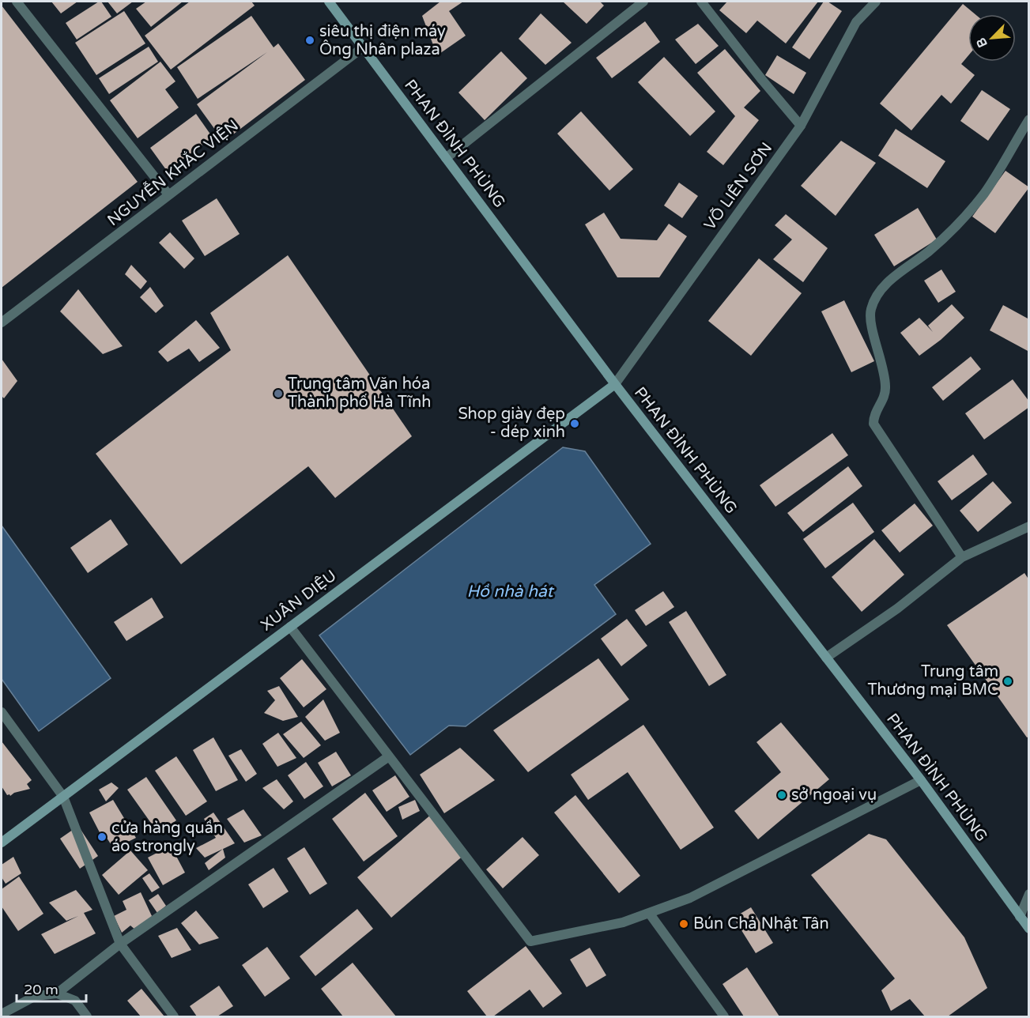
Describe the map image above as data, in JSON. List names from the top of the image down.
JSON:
{
  "streets": {
    "main road": ["PHAN ĐÌNH PHÙNG", "XUÂN DIỆU"],
    "street": ["NGUYỄN KHẮC VIỆN", "VÕ LIÊN SƠN"]
  },
  "crossings": [
    ["PHAN ĐÌNH PHÙNG", "NGUYỄN KHẮC VIỆN"],
    ["PHAN ĐÌNH PHÙNG", "VÕ LIÊN SƠN"],
    ["PHAN ĐÌNH PHÙNG", "XUÂN DIỆU"],
    ["VÕ LIÊN SƠN", "XUÂN DIỆU"]
  ],
  "water": ["Hồ nhà hát"],
  "places": [
    "siêu thị điện máy Ông Nhân plaza",
    "Trung tâm Văn hóa Thành phố Hà Tĩnh",
    "Shop giày đẹp - dép xinh",
    "Trung tâm Thương mại BMC",
    "sở ngoại vụ",
    "cửa hàng quần áo strongly",
    "Bún Chả Nhật Tân"
  ],
  "scale_bar": "20 m",
  "north": "bottom left"
}
